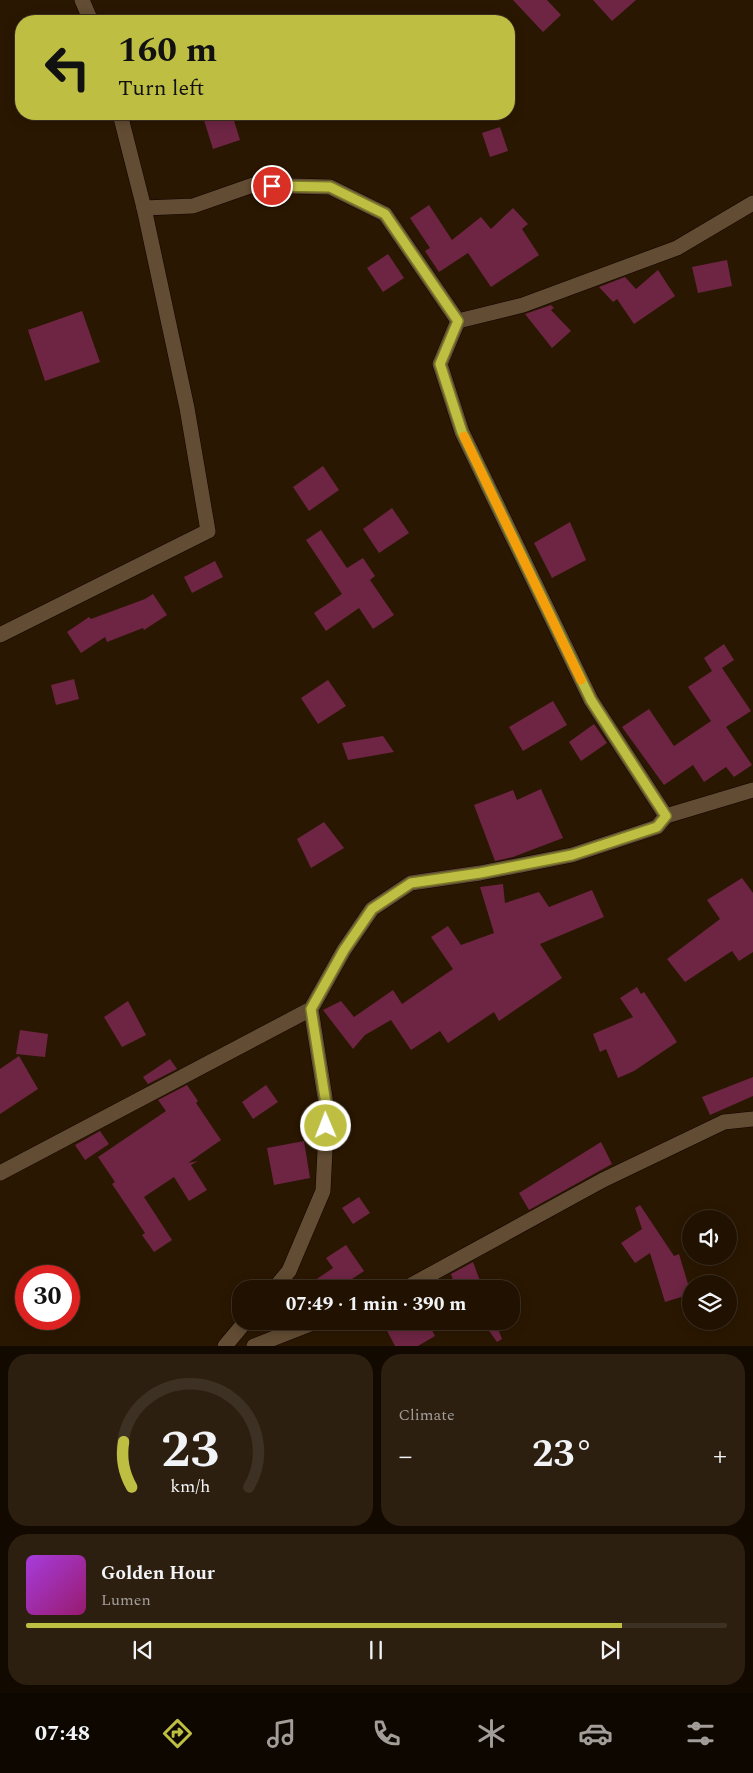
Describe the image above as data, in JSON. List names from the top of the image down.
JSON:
{
  "page": {
    "turn": ["160 m", "Turn left"],
    "limit": "30",
    "trip": "07:49 · 1 min · 390 m",
    "tile": "Climate",
    "heat": ["−", "23°", "+"],
    "song": ["Golden Hour", "Lumen"],
    "tabs": "07:48",
    "gauge": ["23", "km/h"]
  }
}
